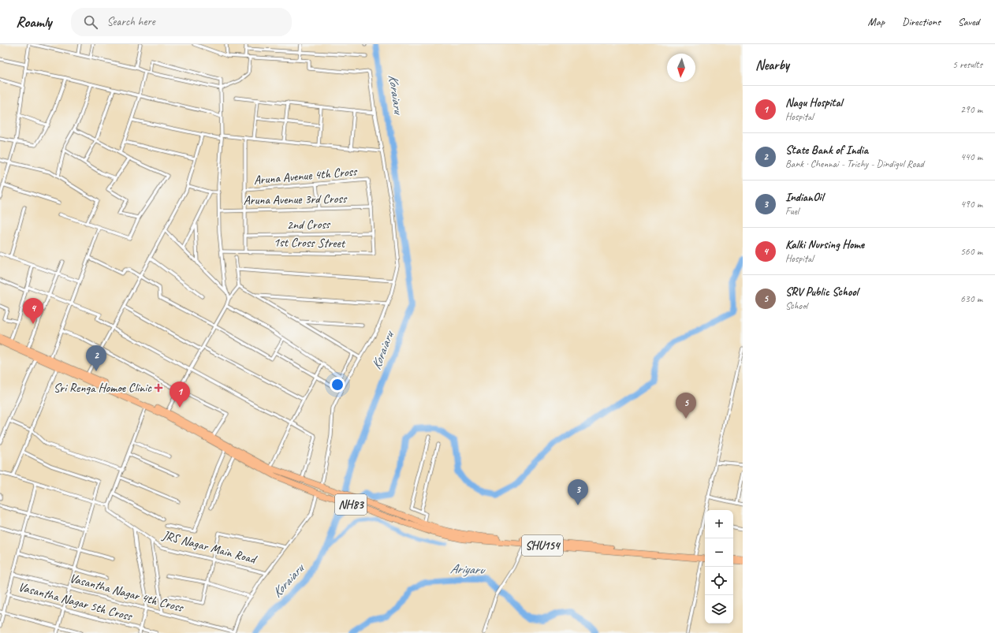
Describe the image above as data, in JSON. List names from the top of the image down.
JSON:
{
  "streets": {
    "highway": ["NH83", "SHU154"],
    "street": [
      "Aruna Avenue 4th Cross",
      "Aruna Avenue 3rd Cross",
      "2nd Cross",
      "1st Cross Street",
      "JRS Nagar Main Road",
      "Vasantha Nagar 4th Cross",
      "Vasantha Nagar 5th Cross"
    ]
  },
  "crossings": [
    ["Aruna Avenue 4th Cross", "Aruna Avenue 3rd Cross"],
    ["2nd Cross", "1st Cross Street"],
    ["NH83", "SHU154"]
  ],
  "water": ["Koraiaru", "Ariyaru"],
  "places": {
    "health": ["Sri Renga Homoe Clinic"]
  },
  "north": "bottom",
  "page": {
    "header": "Roamly",
    "search": "Search here",
    "nav": ["Map", "Directions", "Saved"],
    "heading": ["Nearby", "5 results"],
    "list": [
      {
        "mark": "1",
        "name": "Nagu Hospital",
        "note": "Hospital",
        "value": "290 m"
      },
      {
        "mark": "2",
        "name": "State Bank of India",
        "note": "Bank · Chennai - Trichy - Dindigul Road",
        "value": "440 m"
      },
      {
        "mark": "3",
        "name": "IndianOil",
        "note": "Fuel",
        "value": "490 m"
      },
      {
        "mark": "4",
        "name": "Kalki Nursing Home",
        "note": "Hospital",
        "value": "560 m"
      },
      {
        "mark": "5",
        "name": "SRV Public School",
        "note": "School",
        "value": "630 m"
      }
    ],
    "pins": [
      "4",
      "2",
      "1",
      "5",
      "3"
    ],
    "map_buttons": ["+", "−"]
  }
}
